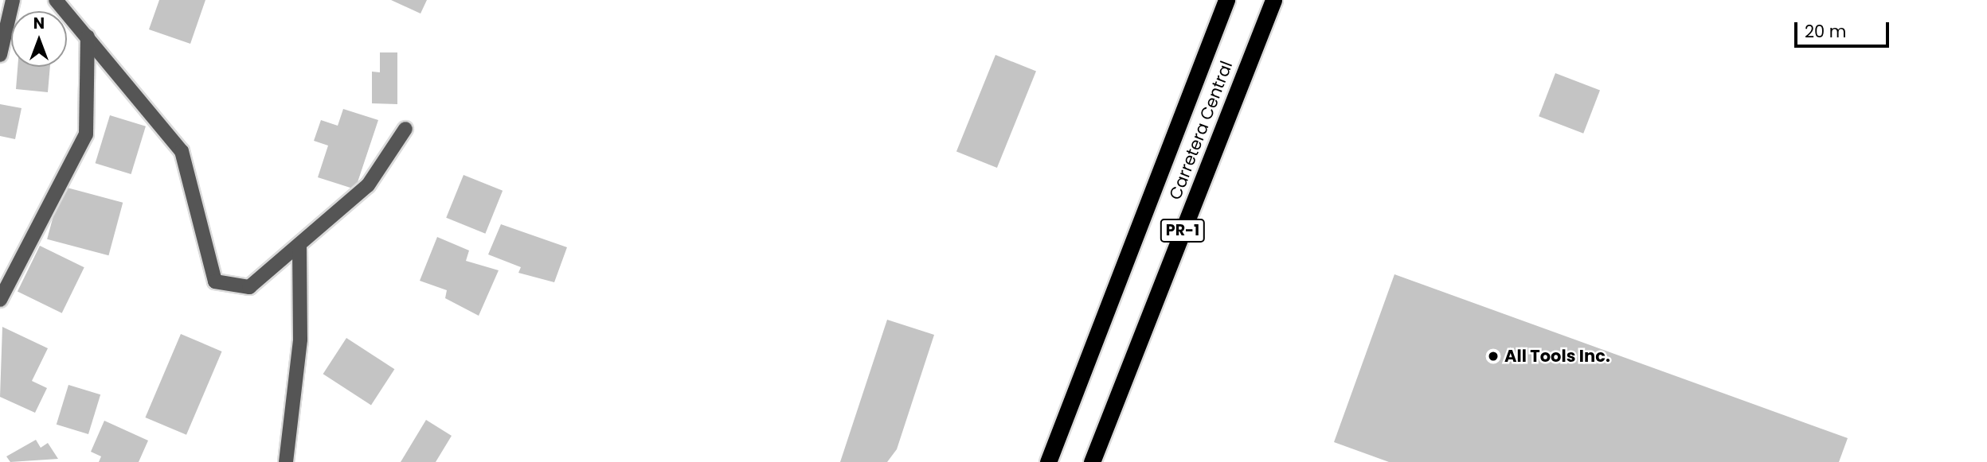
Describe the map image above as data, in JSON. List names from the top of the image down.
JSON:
{
  "streets": {
    "highway": ["Carretera Central", "PR-1"]
  },
  "places": ["All Tools Inc."],
  "scale_bar": "20 m",
  "north": "top"
}
